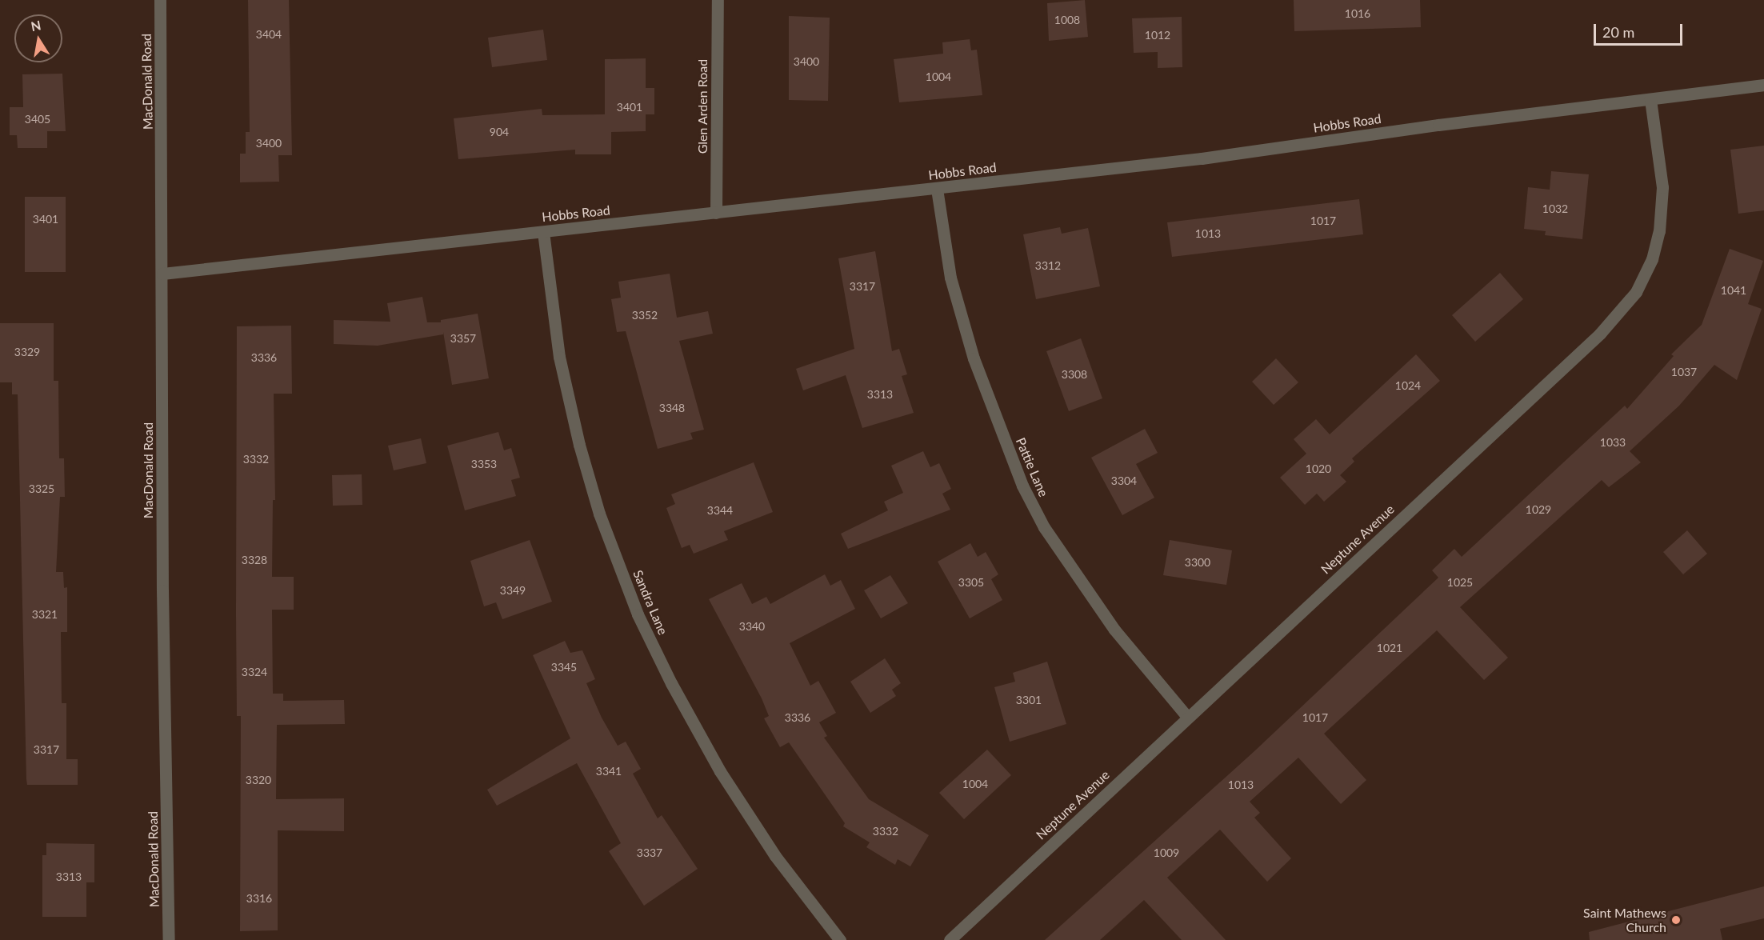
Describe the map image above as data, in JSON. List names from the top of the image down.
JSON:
{
  "streets": {
    "street": [
      "MacDonald Road",
      "Glen Arden Road",
      "Hobbs Road",
      "Pattie Lane",
      "Neptune Avenue",
      "Sandra Lane"
    ]
  },
  "crossings": [
    ["MacDonald Road", "Hobbs Road"],
    ["Glen Arden Road", "Hobbs Road"],
    ["Hobbs Road", "Pattie Lane"],
    ["Hobbs Road", "Neptune Avenue"],
    ["Hobbs Road", "Sandra Lane"],
    ["Pattie Lane", "Neptune Avenue"]
  ],
  "places": ["Saint Mathews Church"],
  "house_numbers": [
    "1016",
    "1008",
    "3404",
    "1012",
    "3400",
    "1004",
    "3401",
    "3405",
    "904",
    "3400",
    "1032",
    "3401",
    "1017",
    "1013",
    "3312",
    "3317",
    "1041",
    "3352",
    "3357",
    "3329",
    "3336",
    "1037",
    "3308",
    "1024",
    "3313",
    "3348",
    "1033",
    "3332",
    "3353",
    "1020",
    "3304",
    "3325",
    "1029",
    "3344",
    "3328",
    "3300",
    "3305",
    "1025",
    "3349",
    "3321",
    "3340",
    "1021",
    "3345",
    "3324",
    "3301",
    "3336",
    "1017",
    "3317",
    "3341",
    "3320",
    "1004",
    "1013",
    "3332",
    "3337",
    "1009",
    "3313",
    "3316"
  ],
  "scale_bar": "20 m",
  "north": "top"
}
